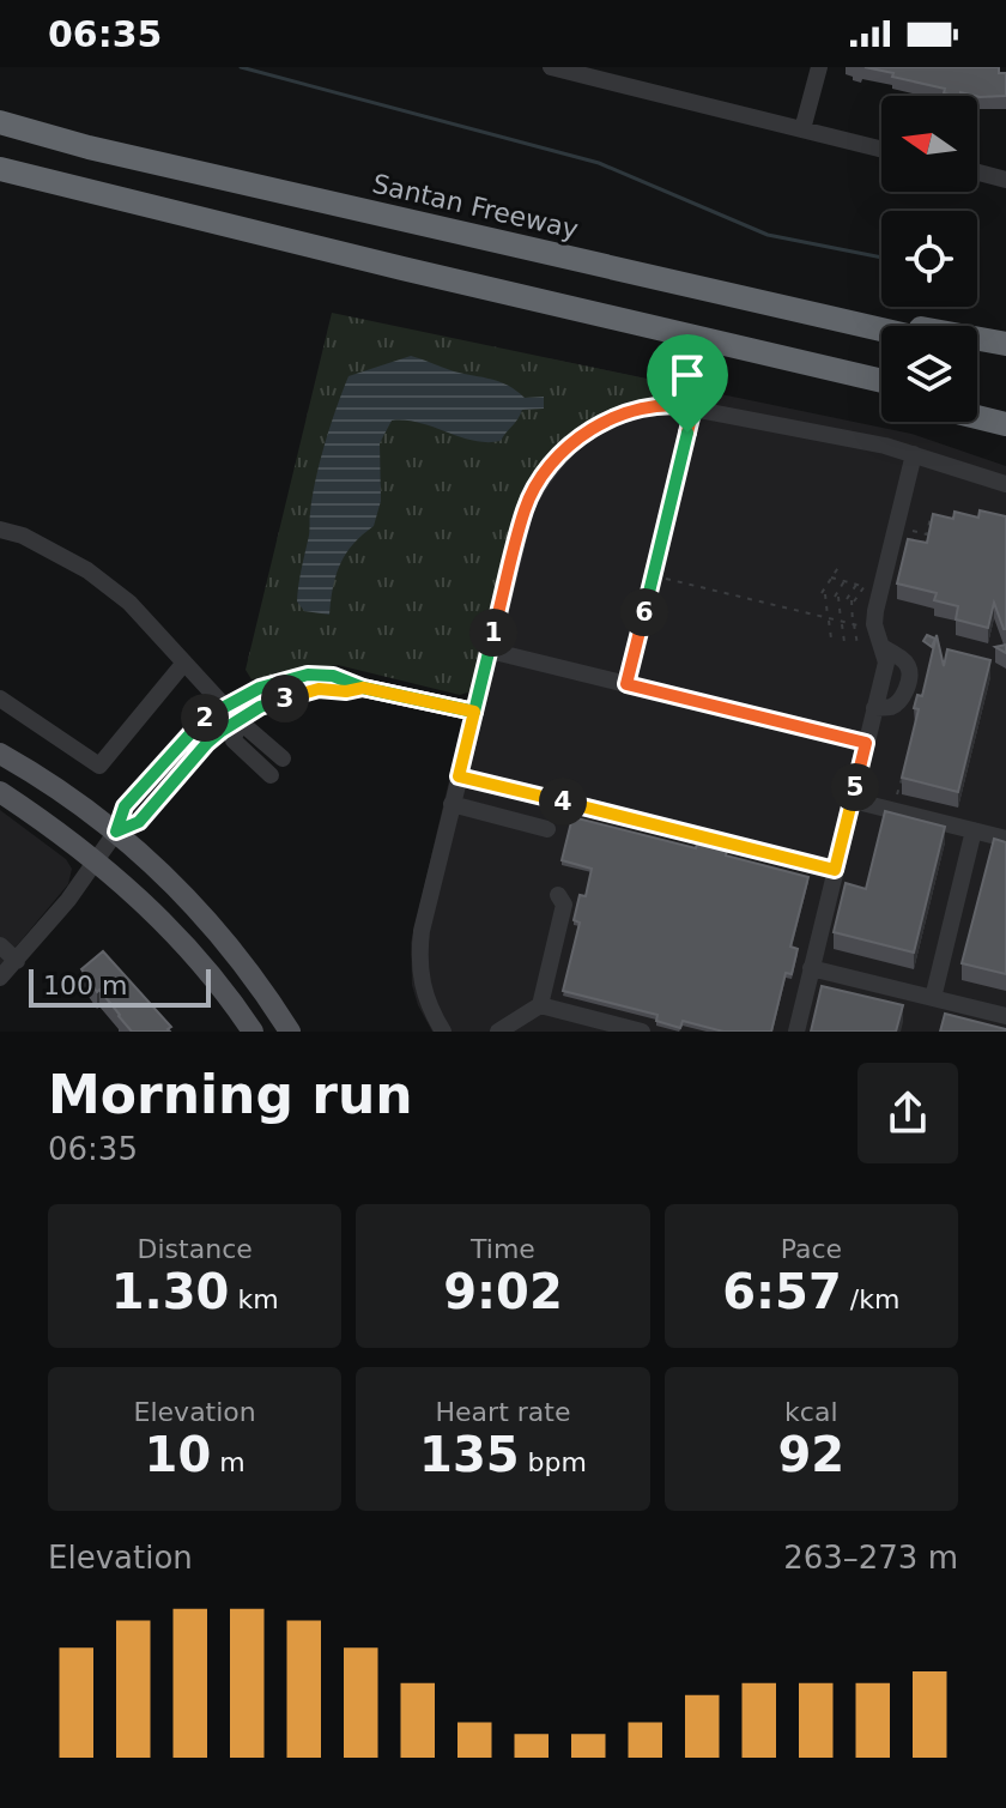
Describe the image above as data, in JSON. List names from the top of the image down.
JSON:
{
  "streets": {
    "highway": ["Santan Freeway"]
  },
  "scale_bar": "100 m",
  "north": "left",
  "page": {
    "status": "06:35",
    "pins": [
      "6",
      "1",
      "3",
      "2",
      "5",
      "4"
    ],
    "scale": "100 m",
    "heading": ["Morning run", "06:35"],
    "stats": [
      ["Distance", "1.30 km"],
      ["Time", "9:02"],
      ["Pace", "6:57 /km"],
      ["Elevation", "10 m"],
      ["Heart rate", "135 bpm"],
      ["kcal", "92"]
    ],
    "chart": ["Elevation", "263–273 m"]
  }
}
